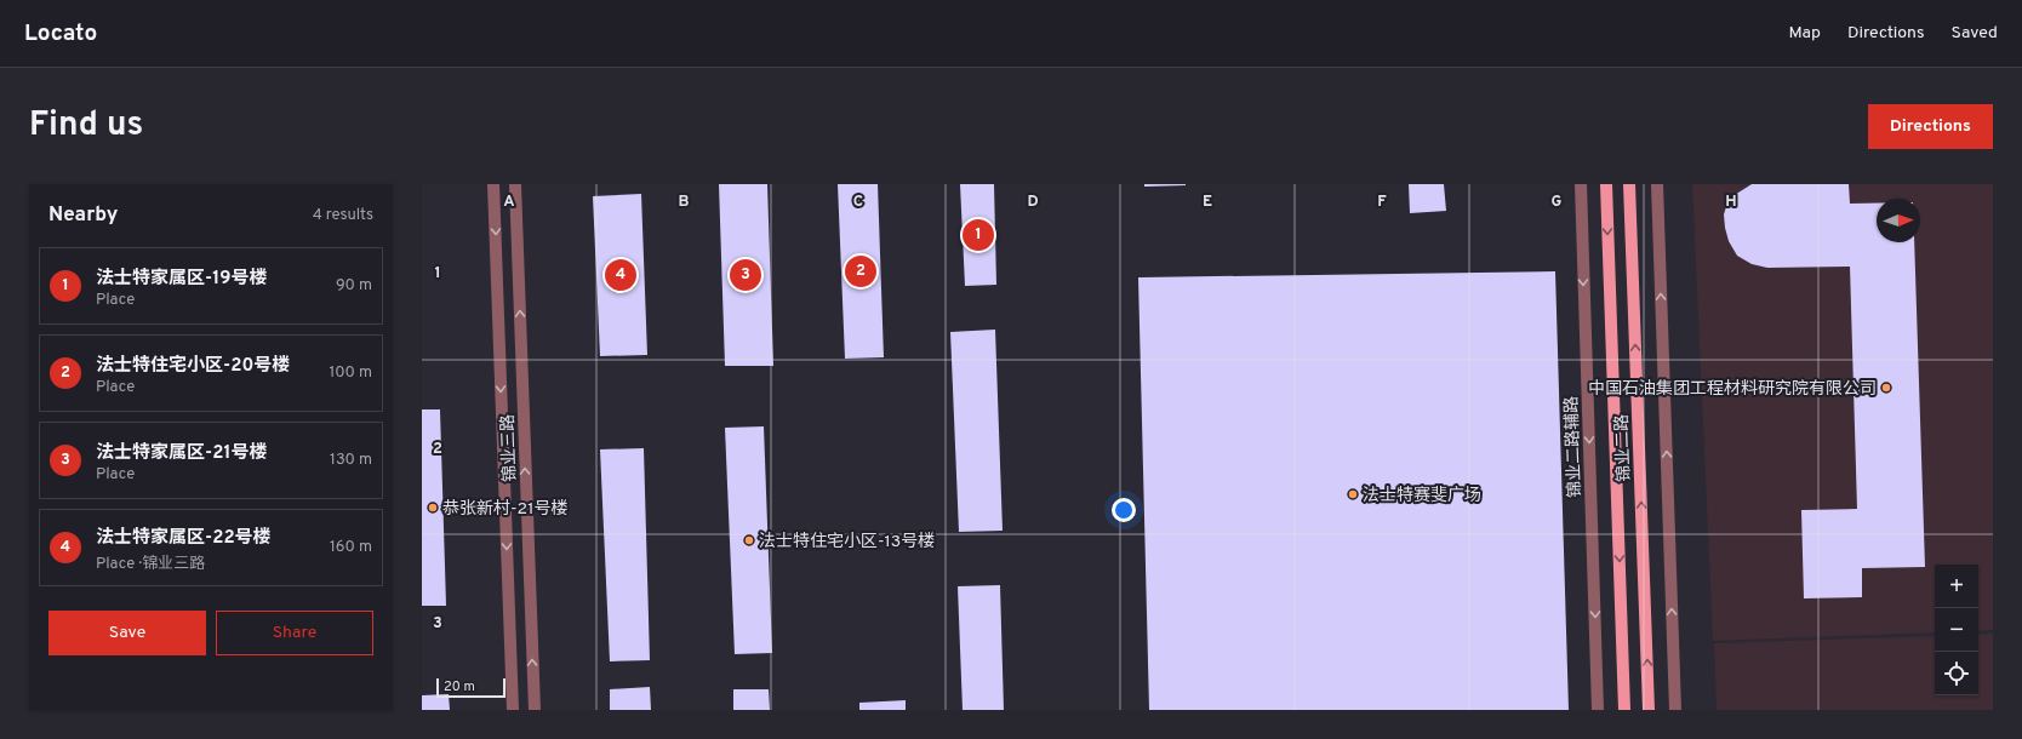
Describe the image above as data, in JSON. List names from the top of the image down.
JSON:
{
  "streets": {
    "main road": ["锦业二路"],
    "street": ["锦业二路辅路", "锦业三路"]
  },
  "places": [
    "中国石油集团工程材料研究院有限公司",
    "法士特赛斐广场",
    "恭张新村-21号楼",
    "法士特住宅小区-13号楼"
  ],
  "scale_bar": "20 m",
  "north": "right",
  "page": {
    "header": "Locato",
    "nav": ["Map", "Directions", "Saved"],
    "title": "Find us",
    "buttons": [
      "Directions",
      ["Save", "Share"]
    ],
    "heading": ["Nearby", "4 results"],
    "pins": [
      "1",
      "2",
      "3",
      "4"
    ],
    "list": [
      {
        "mark": "1",
        "name": "法士特家属区-19号楼",
        "note": "Place",
        "value": "90 m"
      },
      {
        "mark": "2",
        "name": "法士特住宅小区-20号楼",
        "note": "Place",
        "value": "100 m"
      },
      {
        "mark": "3",
        "name": "法士特家属区-21号楼",
        "note": "Place",
        "value": "130 m"
      },
      {
        "mark": "4",
        "name": "法士特家属区-22号楼",
        "note": "Place · 锦业三路",
        "value": "160 m"
      }
    ],
    "map_buttons": ["+", "−"],
    "scale": "20 m"
  },
  "grid": {
    "columns": [
      "A",
      "B",
      "C",
      "D",
      "E",
      "F",
      "G",
      "H"
    ],
    "rows": ["1", "2", "3"]
  }
}
